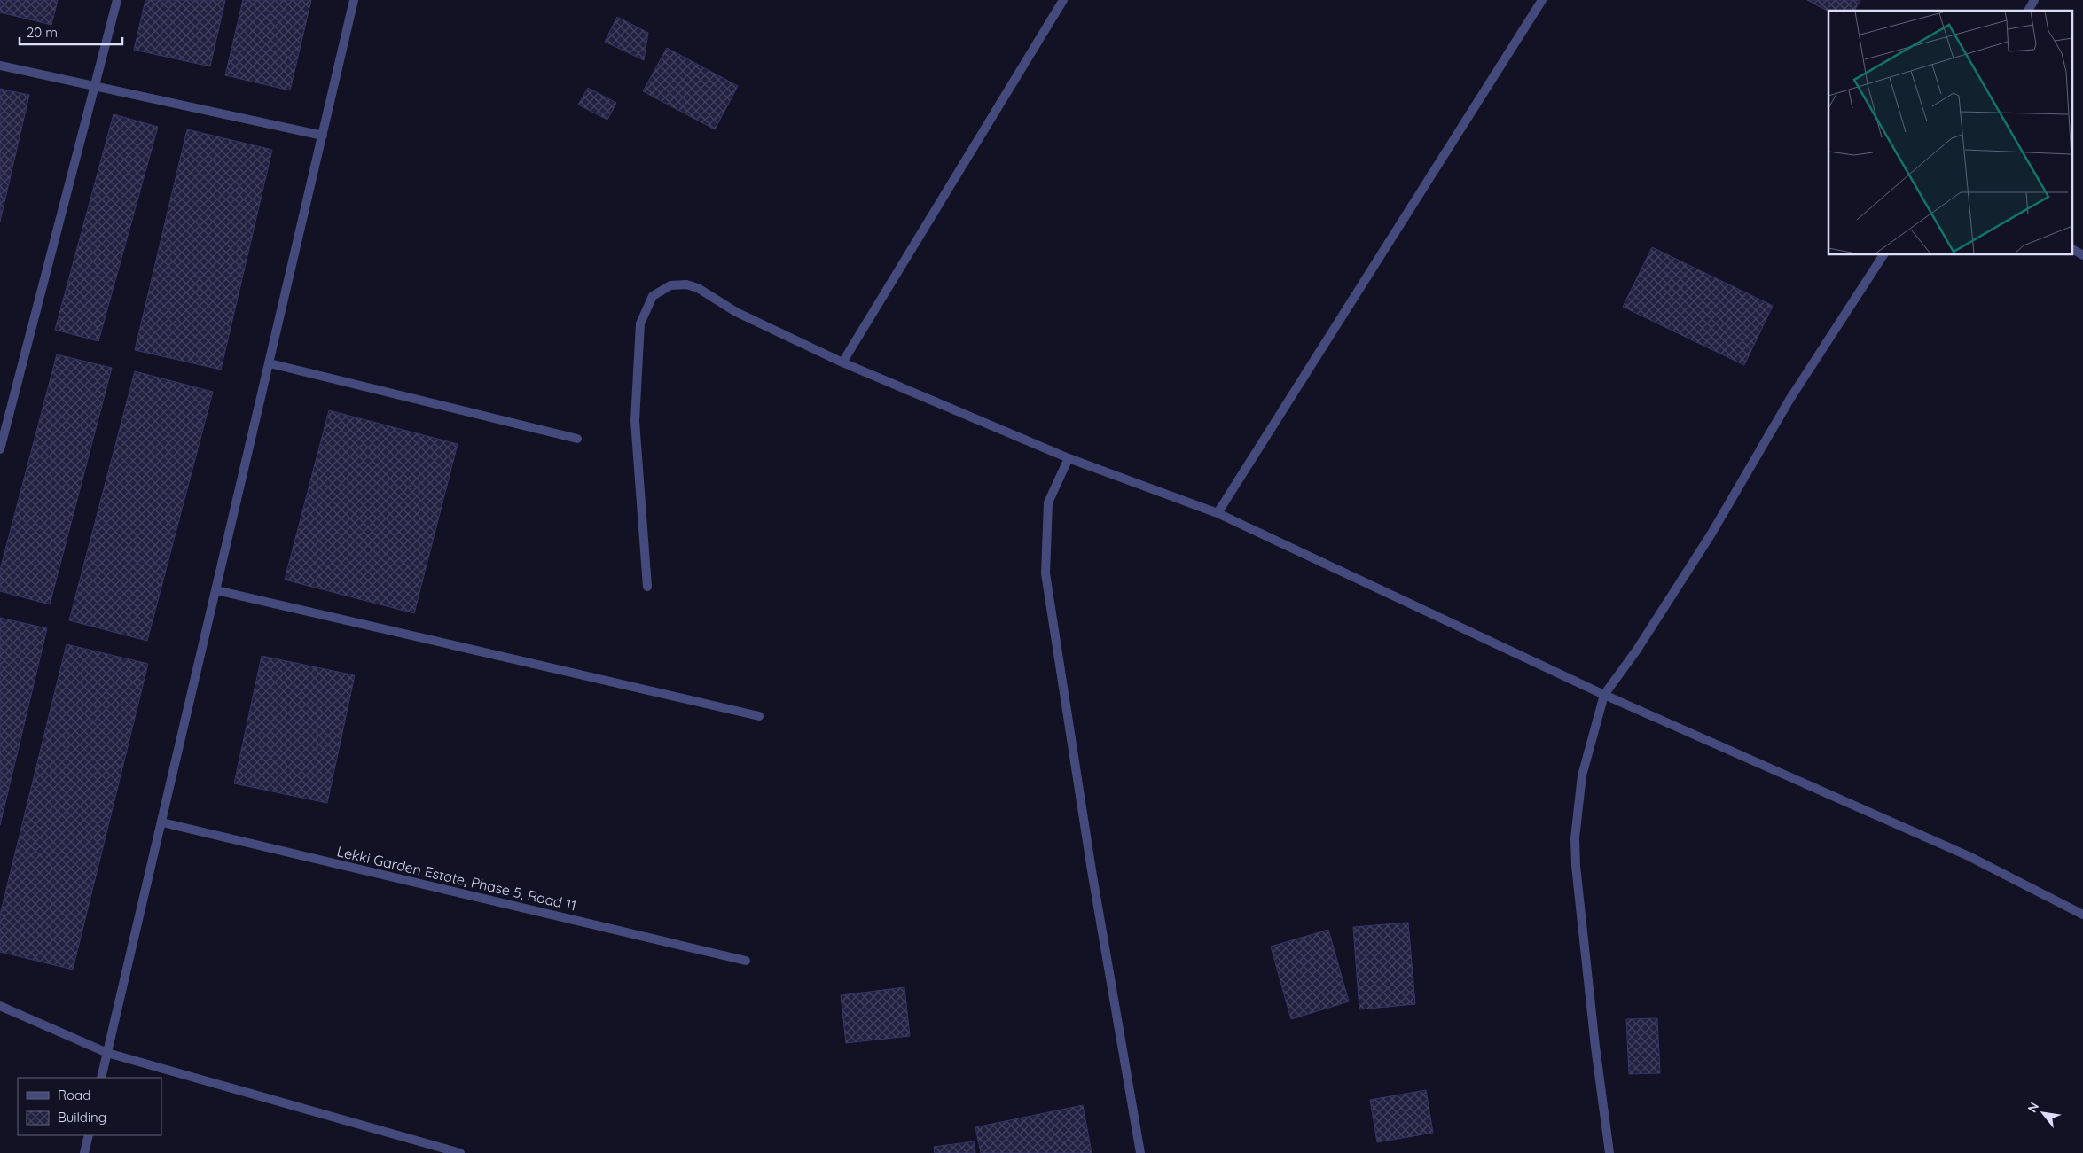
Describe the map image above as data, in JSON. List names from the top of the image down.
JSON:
{
  "streets": {
    "street": ["Lekki Garden Estate, Phase 5, Road 11"]
  },
  "legend": ["Road", "Building"],
  "scale_bar": "20 m",
  "north": "top left"
}
